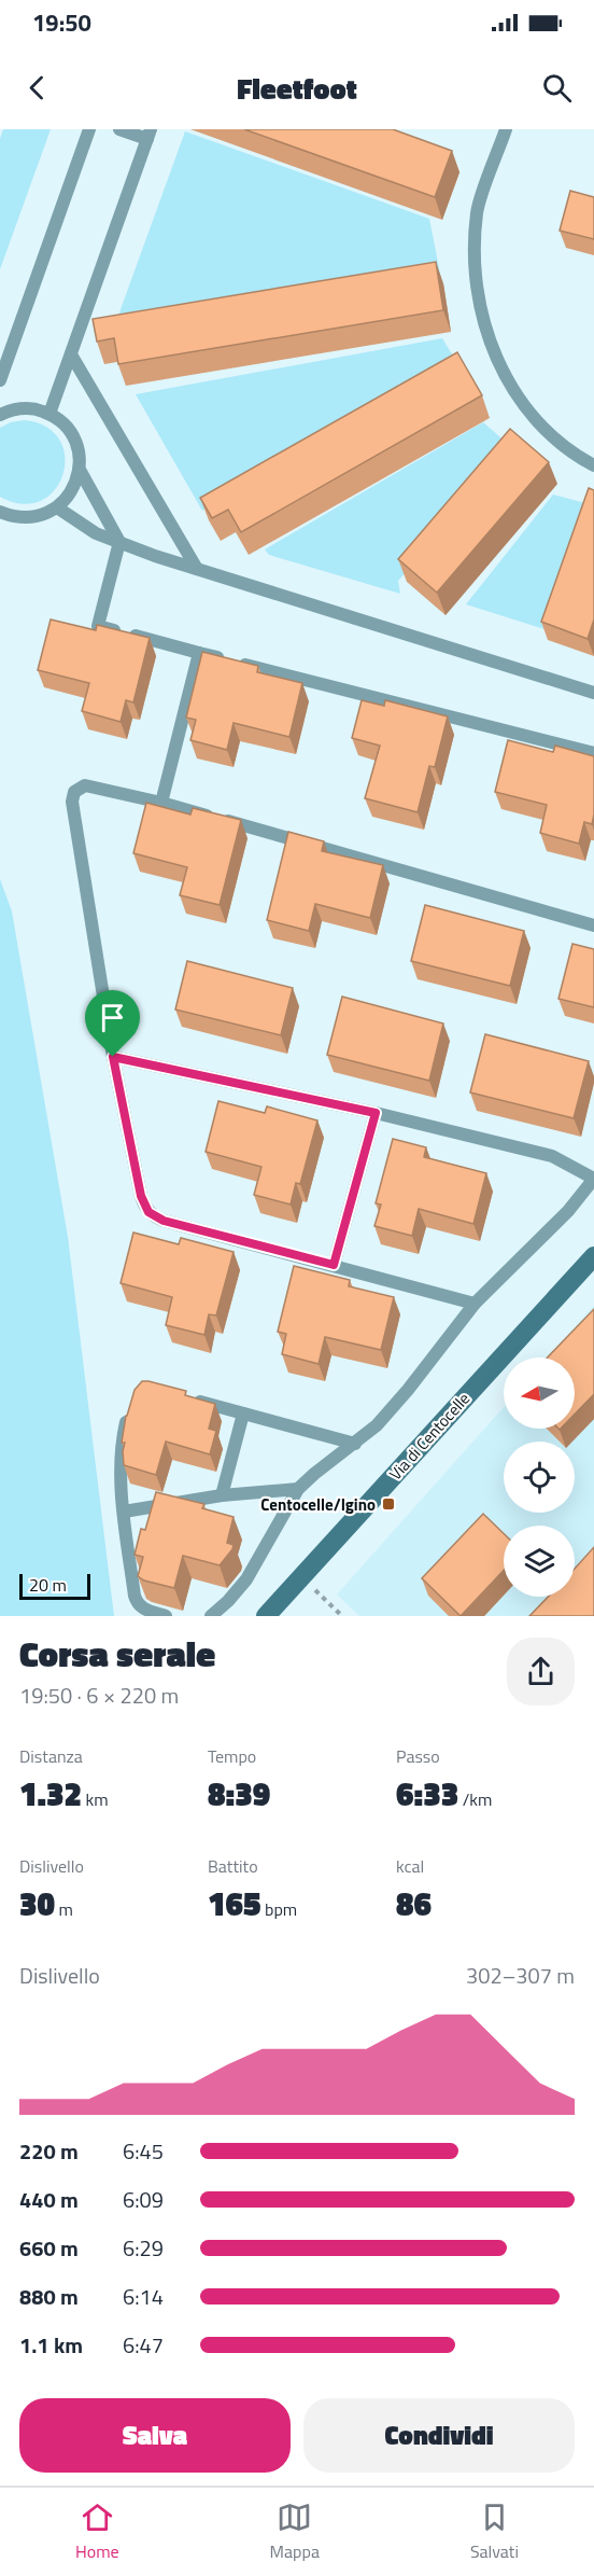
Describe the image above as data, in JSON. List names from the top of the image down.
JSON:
{
  "streets": {
    "street": ["Via di Centocelle"]
  },
  "places": {
    "transit": ["Centocelle/Igino"]
  },
  "scale_bar": "20 m",
  "north": "left",
  "page": {
    "status": "19:50",
    "header": "Fleetfoot",
    "scale": "20 m",
    "heading": ["Corsa serale", "19:50 · 6 × 220 m"],
    "stats": [
      ["Distanza", "1.32 km"],
      ["Tempo", "8:39"],
      ["Passo", "6:33 /km"],
      ["Dislivello", "30 m"],
      ["Battito", "165 bpm"],
      ["kcal", "86"]
    ],
    "chart": ["Dislivello", "302–307 m"],
    "list": [
      {
        "name": "220 m",
        "note": "6:45"
      },
      {
        "name": "440 m",
        "note": "6:09"
      },
      {
        "name": "660 m",
        "note": "6:29"
      },
      {
        "name": "880 m",
        "note": "6:14"
      },
      {
        "name": "1.1 km",
        "note": "6:47"
      }
    ],
    "buttons": ["Salva", "Condividi"],
    "tabs": ["Home", "Mappa", "Salvati"]
  }
}
